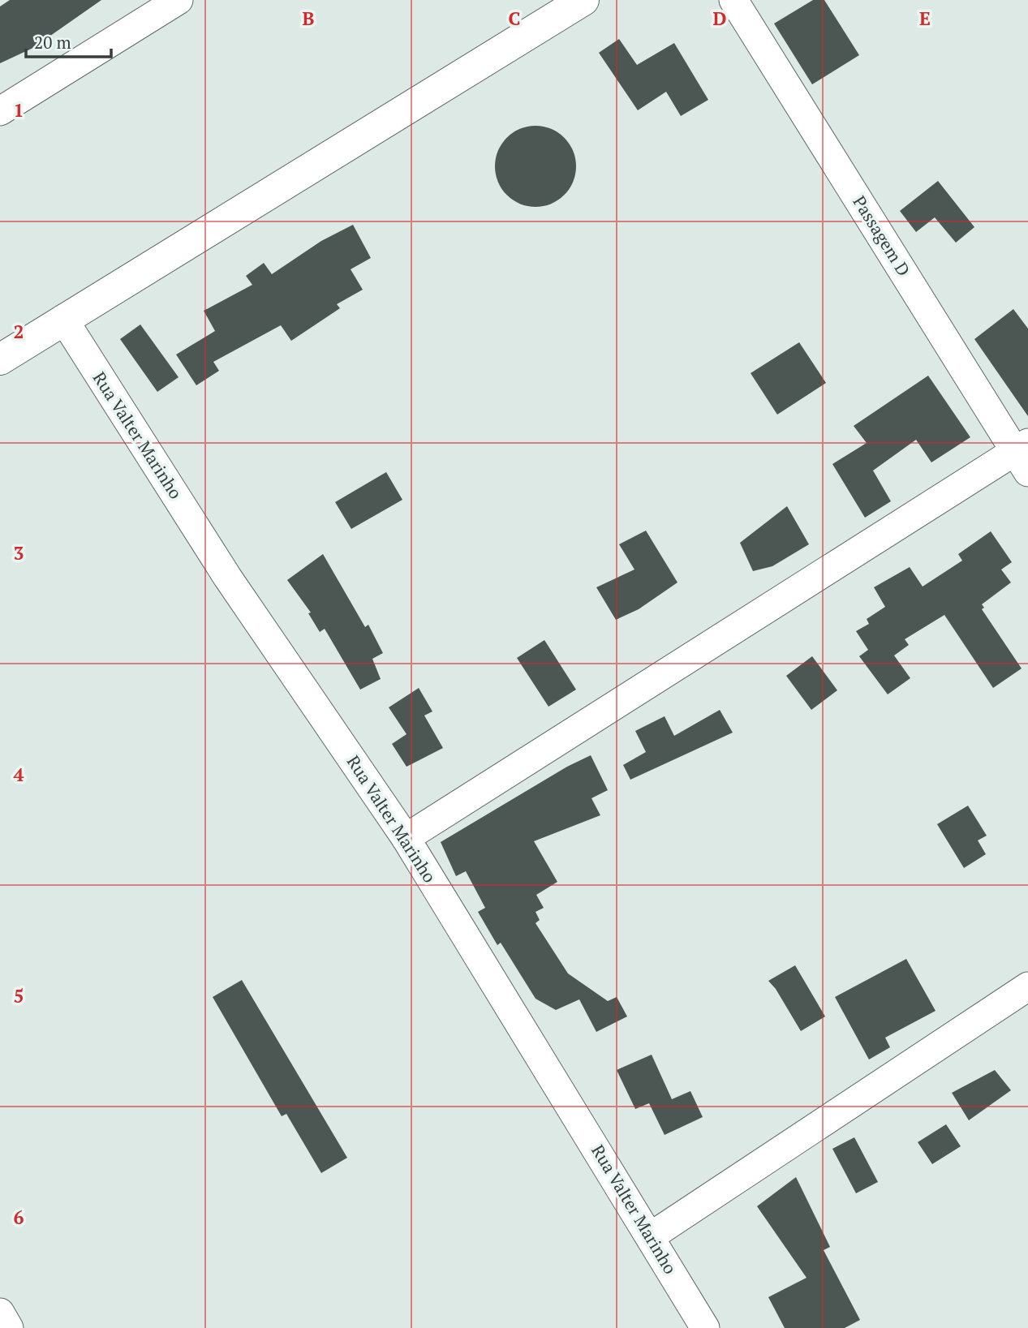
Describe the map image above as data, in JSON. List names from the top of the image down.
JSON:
{
  "streets": {
    "street": ["Passagem D", "Rua Valter Marinho"]
  },
  "scale_bar": "20 m",
  "grid": {
    "columns": [
      "B",
      "C",
      "D",
      "E"
    ],
    "rows": [
      "1",
      "2",
      "3",
      "4",
      "5",
      "6"
    ]
  }
}
